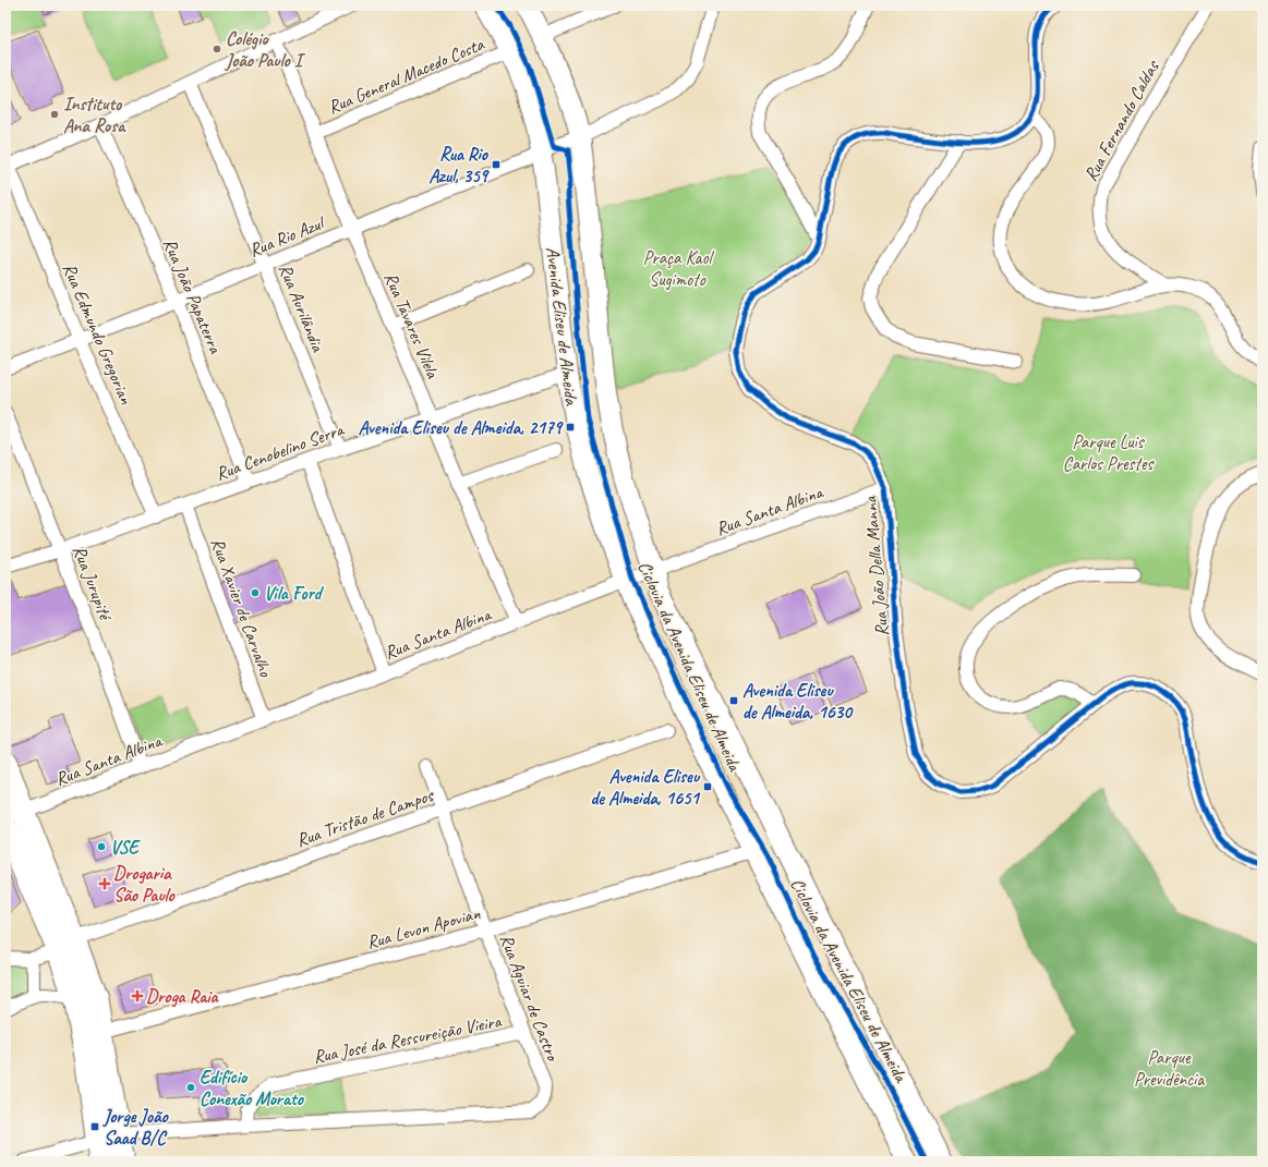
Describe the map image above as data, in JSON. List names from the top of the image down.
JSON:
{
  "streets": {
    "main road": ["Avenida Eliseu de Almeida"],
    "street": [
      "Rua General Macedo Costa",
      "Rua Fernando Caldas",
      "Rua Rio Azul",
      "Rua João Papaterra",
      "Rua Aurilândia",
      "Rua Tavares Vilela",
      "Rua Edmundo Gregorian",
      "Rua Cenobelino Serra",
      "Rua Santa Albina",
      "Rua João Della Manna",
      "Rua Jurupité",
      "Rua Xavier de Carvalho",
      "Rua Tristão de Campos",
      "Rua Levon Apovian",
      "Rua Aguiar de Castro",
      "Rua José da Ressureição Vieira"
    ],
    "cycle path": ["Ciclovia da Avenida Eliseu de Almeida"]
  },
  "crossings": [
    ["Rua General Macedo Costa", "Rua Tavares Vilela"],
    ["Rua General Macedo Costa", "Avenida Eliseu de Almeida"],
    ["Rua Rio Azul", "Rua João Papaterra"],
    ["Rua Rio Azul", "Rua Aurilândia"],
    ["Rua Rio Azul", "Rua Tavares Vilela"],
    ["Rua Rio Azul", "Avenida Eliseu de Almeida"],
    ["Rua Rio Azul", "Rua Edmundo Gregorian"],
    ["Rua João Papaterra", "Rua Cenobelino Serra"],
    ["Rua Aurilândia", "Rua Cenobelino Serra"],
    ["Rua Tavares Vilela", "Rua Cenobelino Serra"],
    ["Rua Tavares Vilela", "Rua Santa Albina"],
    ["Avenida Eliseu de Almeida", "Rua Cenobelino Serra"],
    ["Avenida Eliseu de Almeida", "Rua Santa Albina"],
    ["Avenida Eliseu de Almeida", "Rua Levon Apovian"],
    ["Rua Edmundo Gregorian", "Rua Cenobelino Serra"],
    ["Rua Cenobelino Serra", "Rua Jurupité"],
    ["Rua Cenobelino Serra", "Rua Xavier de Carvalho"],
    ["Rua Santa Albina", "Rua João Della Manna"],
    ["Rua Santa Albina", "Rua Jurupité"],
    ["Rua Santa Albina", "Rua Xavier de Carvalho"],
    ["Rua Tristão de Campos", "Rua Aguiar de Castro"],
    ["Rua Levon Apovian", "Rua Aguiar de Castro"],
    ["Rua Aguiar de Castro", "Rua José da Ressureição Vieira"]
  ],
  "parks": ["Praça Kaol Sugimoto", "Parque Luis Carlos Prestes", "Parque Previdência"],
  "places": {
    "other": [
      "Colégio João Paulo I",
      "Instituto Ana Rosa",
      "Vila Ford",
      "VSE",
      "Edifício Conexão Morato"
    ],
    "transit": [
      "Rua Rio Azul, 359",
      "Avenida Eliseu de Almeida, 2179",
      "Avenida Eliseu de Almeida, 1630",
      "Avenida Eliseu de Almeida, 1651",
      "Jorge João Saad B/C"
    ],
    "health": ["Drogaria São Paulo", "Droga Raia"]
  }
}
